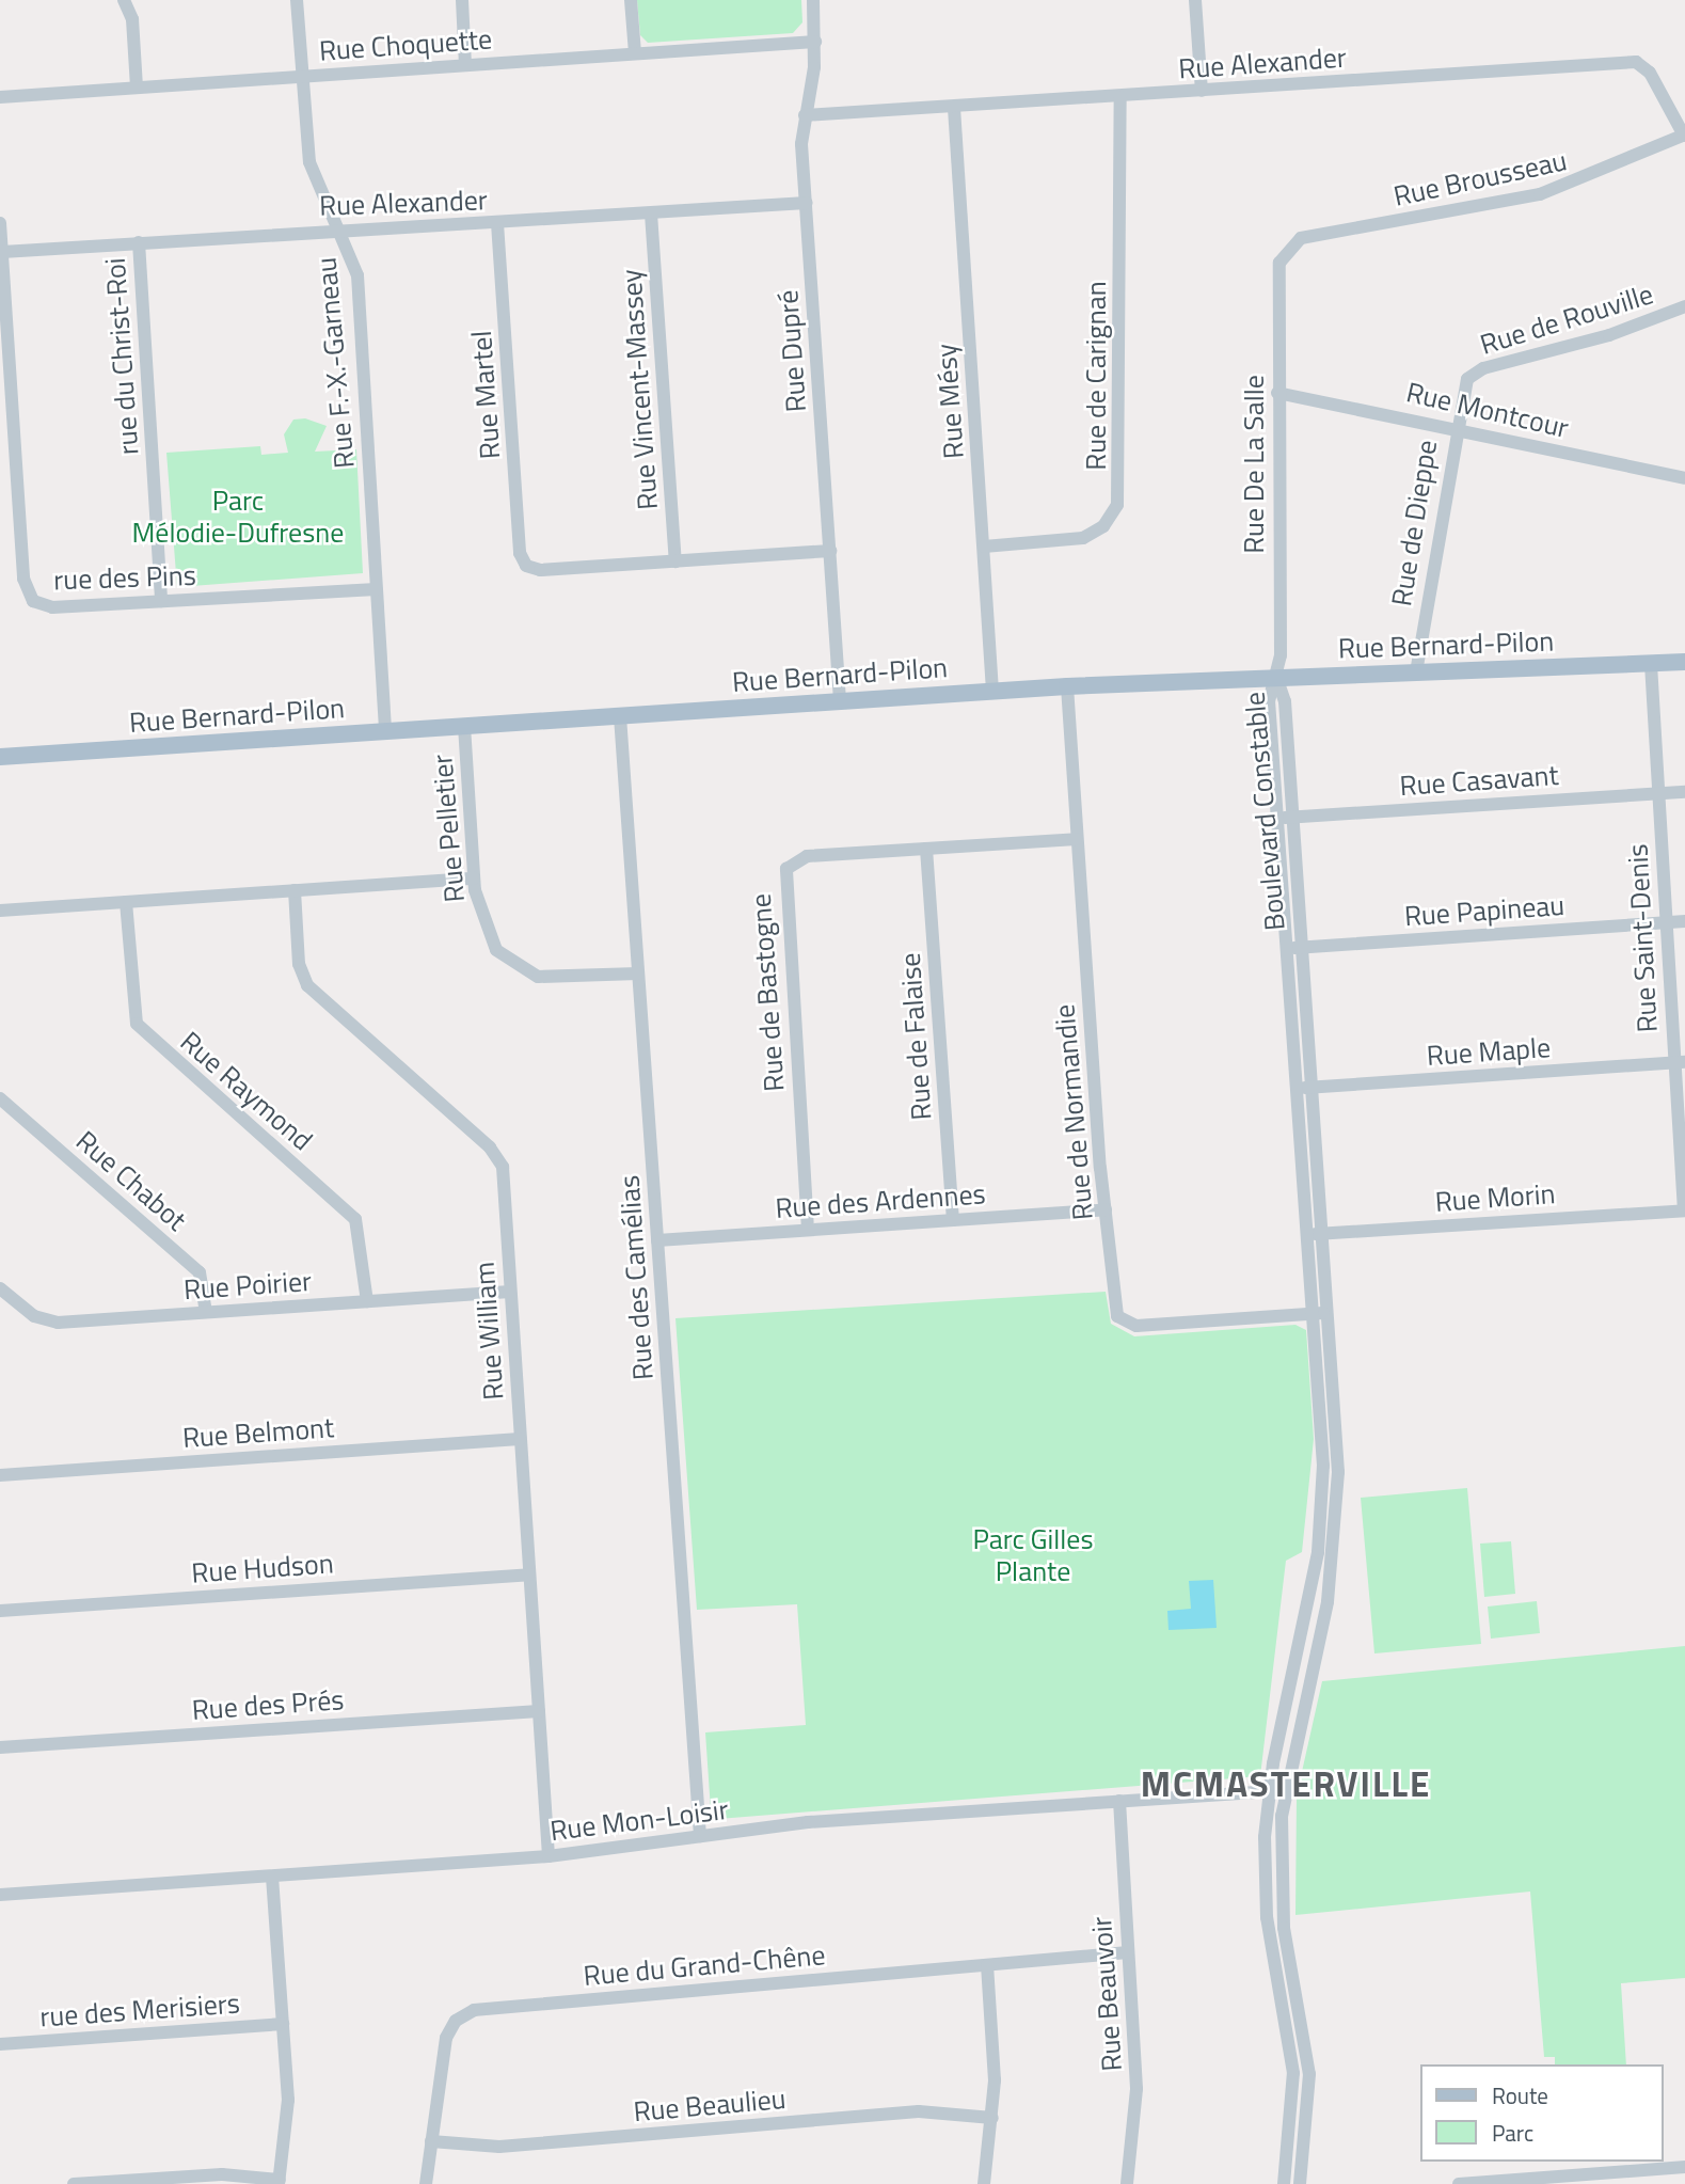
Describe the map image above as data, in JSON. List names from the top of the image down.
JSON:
{
  "streets": {
    "main road": ["Rue Bernard-Pilon"],
    "street": [
      "Rue Choquette",
      "Rue Alexander",
      "Rue Brousseau",
      "Rue de Rouville",
      "Rue Dupré",
      "rue du Christ-Roi",
      "Rue F.-X.-Garneau",
      "Rue de Carignan",
      "Rue Vincent-Massey",
      "Rue Martel",
      "Rue Mésy",
      "Rue Montcour",
      "Rue De La Salle",
      "Rue de Dieppe",
      "rue des Pins",
      "Rue Casavant",
      "Boulevard Constable",
      "Rue Pelletier",
      "Rue Papineau",
      "Rue Saint-Denis",
      "Rue de Bastogne",
      "Rue de Falaise",
      "Rue Maple",
      "Rue Raymond",
      "Rue de Normandie",
      "Rue Chabot",
      "Rue Morin",
      "Rue des Ardennes",
      "Rue des Camélias",
      "Rue Poirier",
      "Rue William",
      "Rue Belmont",
      "Rue Hudson",
      "Rue des Prés",
      "Rue Mon-Loisir",
      "Rue du Grand-Chêne",
      "Rue Beauvoir",
      "rue des Merisiers",
      "Rue Beaulieu"
    ]
  },
  "crossings": [
    ["Rue Choquette", "Rue Dupré"],
    ["Rue Choquette", "Rue F.-X.-Garneau"],
    ["Rue Alexander", "Rue Brousseau"],
    ["Rue Alexander", "Rue Dupré"],
    ["Rue Alexander", "rue du Christ-Roi"],
    ["Rue Alexander", "Rue F.-X.-Garneau"],
    ["Rue Alexander", "Rue de Carignan"],
    ["Rue Alexander", "Rue Vincent-Massey"],
    ["Rue Alexander", "Rue Martel"],
    ["Rue Alexander", "Rue Mésy"],
    ["Rue Alexander", "rue des Pins"],
    ["Rue Brousseau", "Rue De La Salle"],
    ["Rue de Rouville", "Rue Montcour"],
    ["Rue de Rouville", "Rue de Dieppe"],
    ["Rue Dupré", "Rue Bernard-Pilon"],
    ["rue du Christ-Roi", "rue des Pins"],
    ["Rue F.-X.-Garneau", "rue des Pins"],
    ["Rue F.-X.-Garneau", "Rue Bernard-Pilon"],
    ["Rue de Carignan", "Rue Mésy"],
    ["Rue Vincent-Massey", "Rue Martel"],
    ["Rue Mésy", "Rue Bernard-Pilon"],
    ["Rue Montcour", "Rue De La Salle"],
    ["Rue Montcour", "Rue de Dieppe"],
    ["Rue De La Salle", "Rue Bernard-Pilon"],
    ["Rue De La Salle", "Boulevard Constable"],
    ["Rue de Dieppe", "Rue Bernard-Pilon"],
    ["Rue Bernard-Pilon", "Boulevard Constable"],
    ["Rue Bernard-Pilon", "Rue Pelletier"],
    ["Rue Bernard-Pilon", "Rue Saint-Denis"],
    ["Rue Bernard-Pilon", "Rue de Normandie"],
    ["Rue Bernard-Pilon", "Rue des Camélias"],
    ["Rue Casavant", "Boulevard Constable"],
    ["Rue Casavant", "Rue Saint-Denis"],
    ["Boulevard Constable", "Rue Papineau"],
    ["Boulevard Constable", "Rue Maple"],
    ["Boulevard Constable", "Rue de Normandie"],
    ["Boulevard Constable", "Rue Morin"],
    ["Boulevard Constable", "Rue Mon-Loisir"],
    ["Rue Pelletier", "Rue des Camélias"],
    ["Rue Papineau", "Rue Saint-Denis"],
    ["Rue Saint-Denis", "Rue Maple"],
    ["Rue Saint-Denis", "Rue Morin"],
    ["Rue de Bastogne", "Rue de Falaise"],
    ["Rue de Bastogne", "Rue de Normandie"],
    ["Rue de Bastogne", "Rue des Ardennes"],
    ["Rue de Falaise", "Rue des Ardennes"],
    ["Rue Raymond", "Rue Poirier"],
    ["Rue de Normandie", "Rue des Ardennes"],
    ["Rue Chabot", "Rue Poirier"],
    ["Rue des Ardennes", "Rue des Camélias"],
    ["Rue des Camélias", "Rue Mon-Loisir"],
    ["Rue Poirier", "Rue William"],
    ["Rue William", "Rue Belmont"],
    ["Rue William", "Rue Hudson"],
    ["Rue William", "Rue des Prés"],
    ["Rue William", "Rue Mon-Loisir"],
    ["Rue Mon-Loisir", "Rue Beauvoir"],
    ["Rue du Grand-Chêne", "Rue Beauvoir"],
    ["Rue du Grand-Chêne", "Rue Beaulieu"]
  ],
  "districts": ["MCMASTERVILLE"],
  "parks": ["Parc Mélodie-Dufresne", "Parc Gilles Plante"],
  "legend": ["Route", "Parc"]
}
